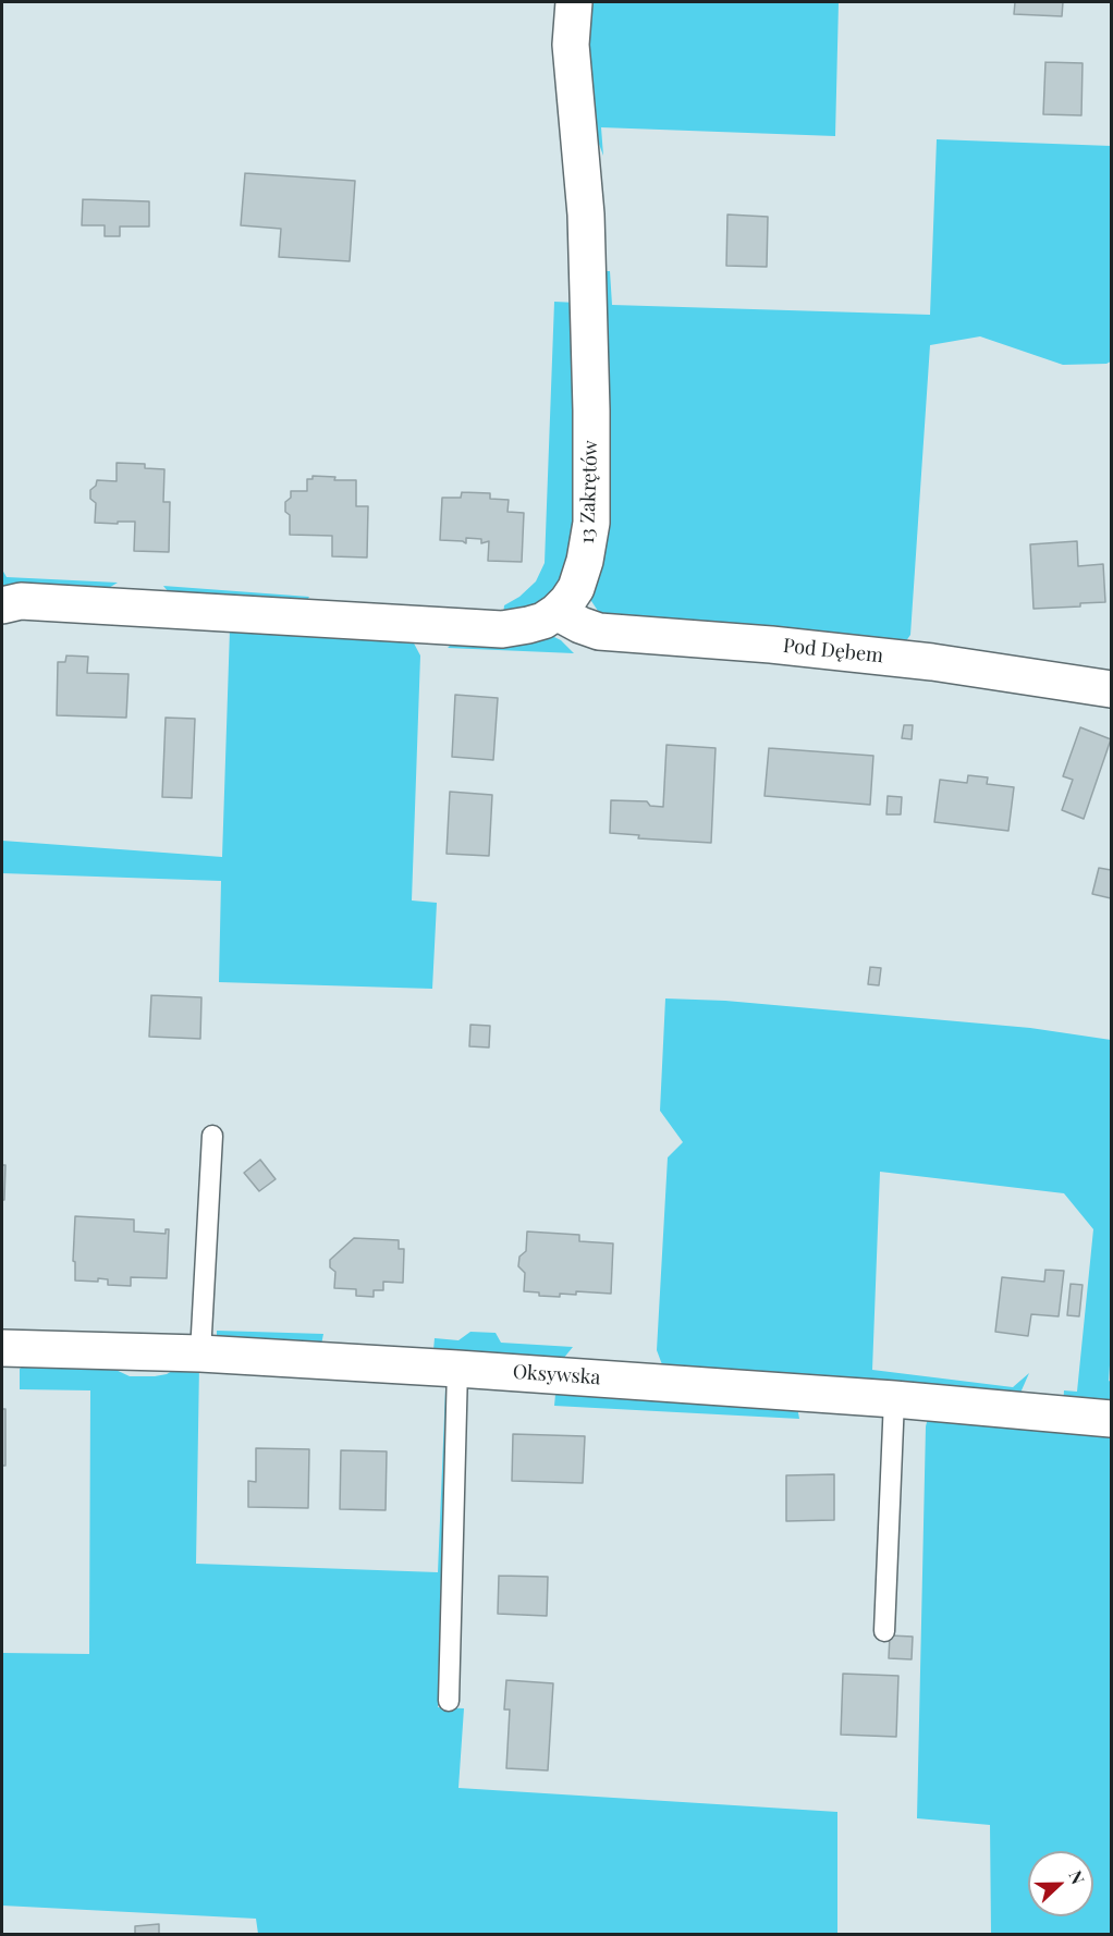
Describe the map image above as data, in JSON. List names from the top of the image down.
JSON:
{
  "streets": {
    "street": ["13 Zakrętów", "Pod Dębem", "Oksywska"]
  },
  "crossings": [
    ["13 Zakrętów", "Pod Dębem"]
  ],
  "north": "right"
}
